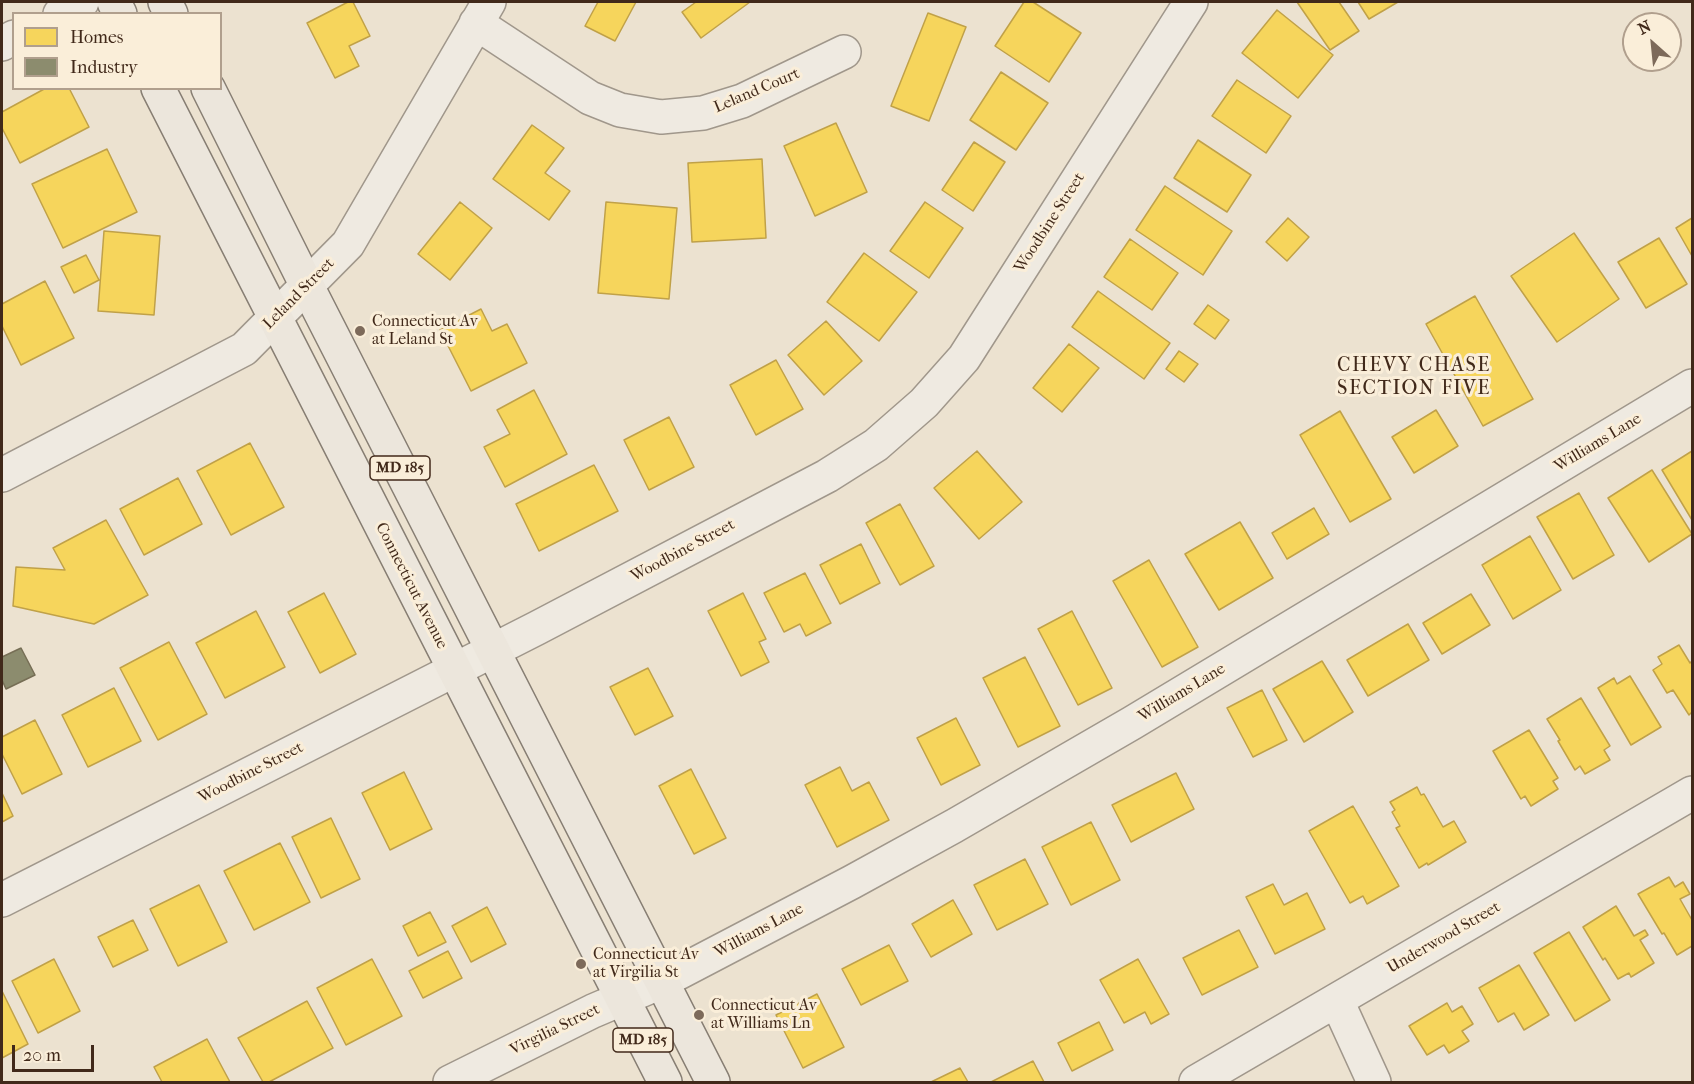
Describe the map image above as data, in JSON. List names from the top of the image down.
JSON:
{
  "streets": {
    "main road": ["MD 185", "Connecticut Avenue"],
    "street": [
      "Leland Court",
      "Woodbine Street",
      "Leland Street",
      "Williams Lane",
      "Underwood Street",
      "Virgilia Street"
    ]
  },
  "crossings": [
    ["Leland Court", "Leland Street"],
    ["Woodbine Street", "MD 185"],
    ["Woodbine Street", "Connecticut Avenue"],
    ["Leland Street", "MD 185"],
    ["Leland Street", "Connecticut Avenue"],
    ["Williams Lane", "MD 185"],
    ["Williams Lane", "Virgilia Street"],
    ["MD 185", "Virgilia Street"],
    ["Connecticut Avenue", "Virgilia Street"]
  ],
  "districts": ["CHEVY CHASE SECTION FIVE"],
  "places": ["Connecticut Av at Leland St", "Connecticut Av at Virgilia St", "Connecticut Av at Williams Ln"],
  "legend": ["Homes", "Industry"],
  "scale_bar": "20 m",
  "north": "top left"
}
